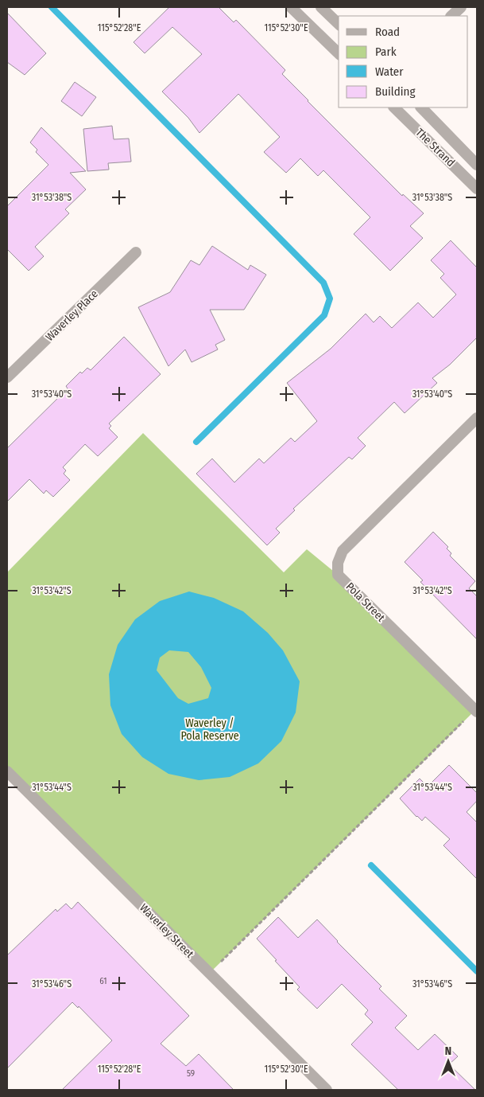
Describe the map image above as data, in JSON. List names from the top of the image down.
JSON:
{
  "streets": {
    "street": [
      "The Strand",
      "Waverley Place",
      "Pola Street",
      "Waverley Street"
    ]
  },
  "parks": ["Waverley / Pola Reserve"],
  "house_numbers": ["61", "59"],
  "legend": [
    "Road",
    "Park",
    "Water",
    "Building"
  ],
  "north": "top",
  "coordinates": [
    "115°52'28\"E",
    "115°52'30\"E",
    "31°53'38\"S",
    "31°53'40\"S",
    "31°53'42\"S",
    "31°53'44\"S",
    "31°53'46\"S"
  ]
}
